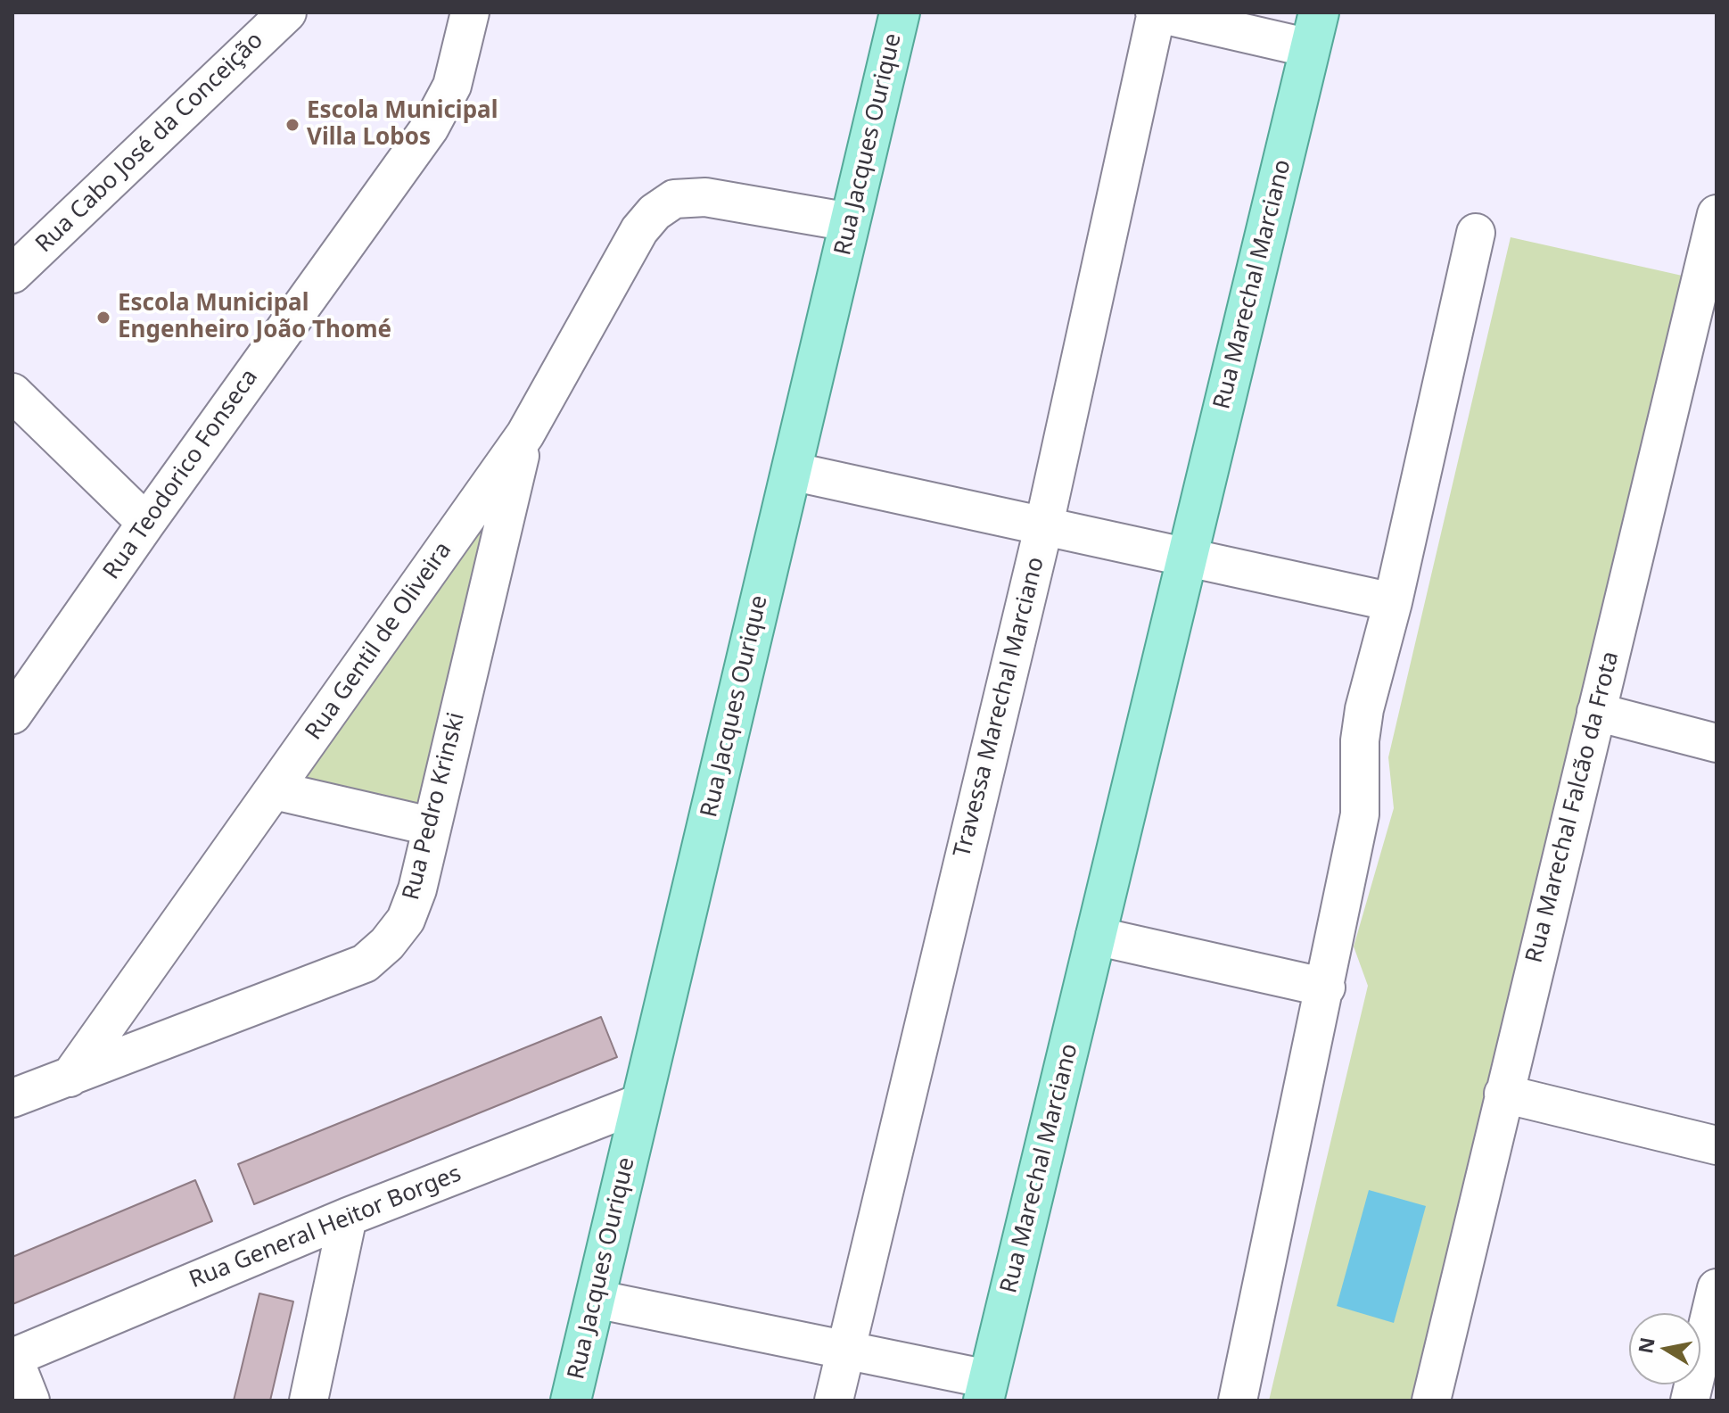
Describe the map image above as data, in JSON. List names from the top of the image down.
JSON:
{
  "streets": {
    "main road": ["Rua Jacques Ourique", "Rua Marechal Marciano"],
    "street": [
      "Rua Cabo José da Conceição",
      "Rua Teodorico Fonseca",
      "Rua Gentil de Oliveira",
      "Travessa Marechal Marciano",
      "Rua Pedro Krinski",
      "Rua Marechal Falcão da Frota",
      "Rua General Heitor Borges"
    ]
  },
  "crossings": [
    ["Rua Jacques Ourique", "Rua Gentil de Oliveira"],
    ["Rua Jacques Ourique", "Rua General Heitor Borges"],
    ["Rua Gentil de Oliveira", "Rua Pedro Krinski"]
  ],
  "places": ["Escola Municipal Villa Lobos", "Escola Municipal Engenheiro João Thomé"],
  "north": "left"
}
